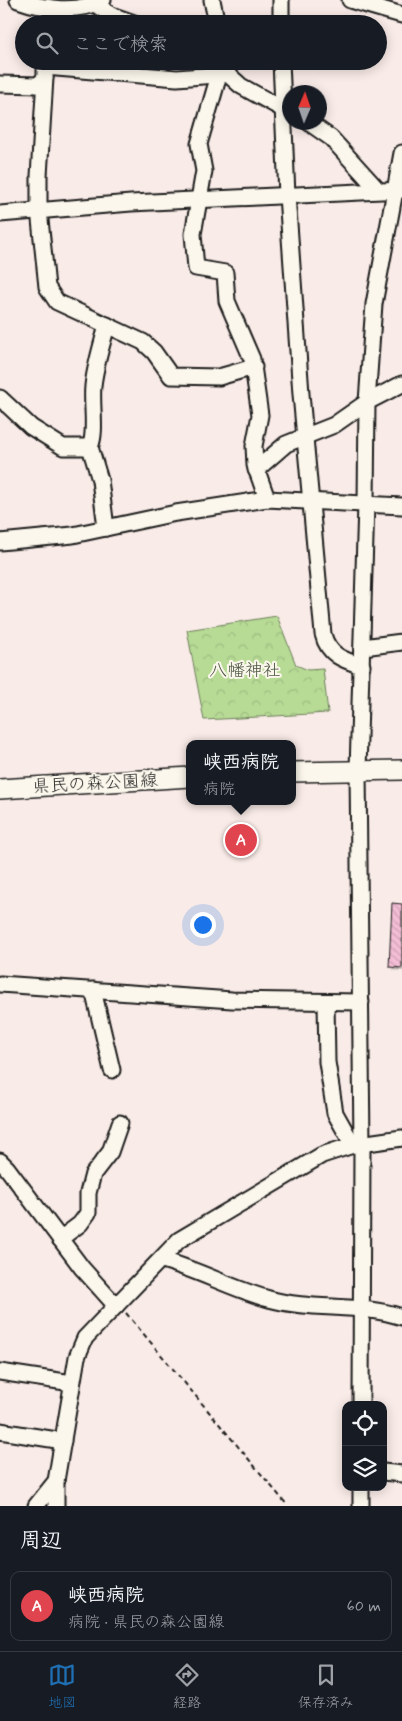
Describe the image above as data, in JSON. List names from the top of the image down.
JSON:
{
  "streets": {
    "main road": ["県民の森公園線"]
  },
  "parks": ["八幡神社"],
  "north": "top",
  "page": {
    "search": "ここで検索",
    "popup": ["峡西病院", "病院"],
    "pins": "A",
    "heading": "周辺",
    "list": [
      {
        "mark": "A",
        "name": "峡西病院",
        "note": "病院 · 県民の森公園線",
        "value": "60 m"
      }
    ],
    "nav": ["地図", "経路", "保存済み"]
  }
}
